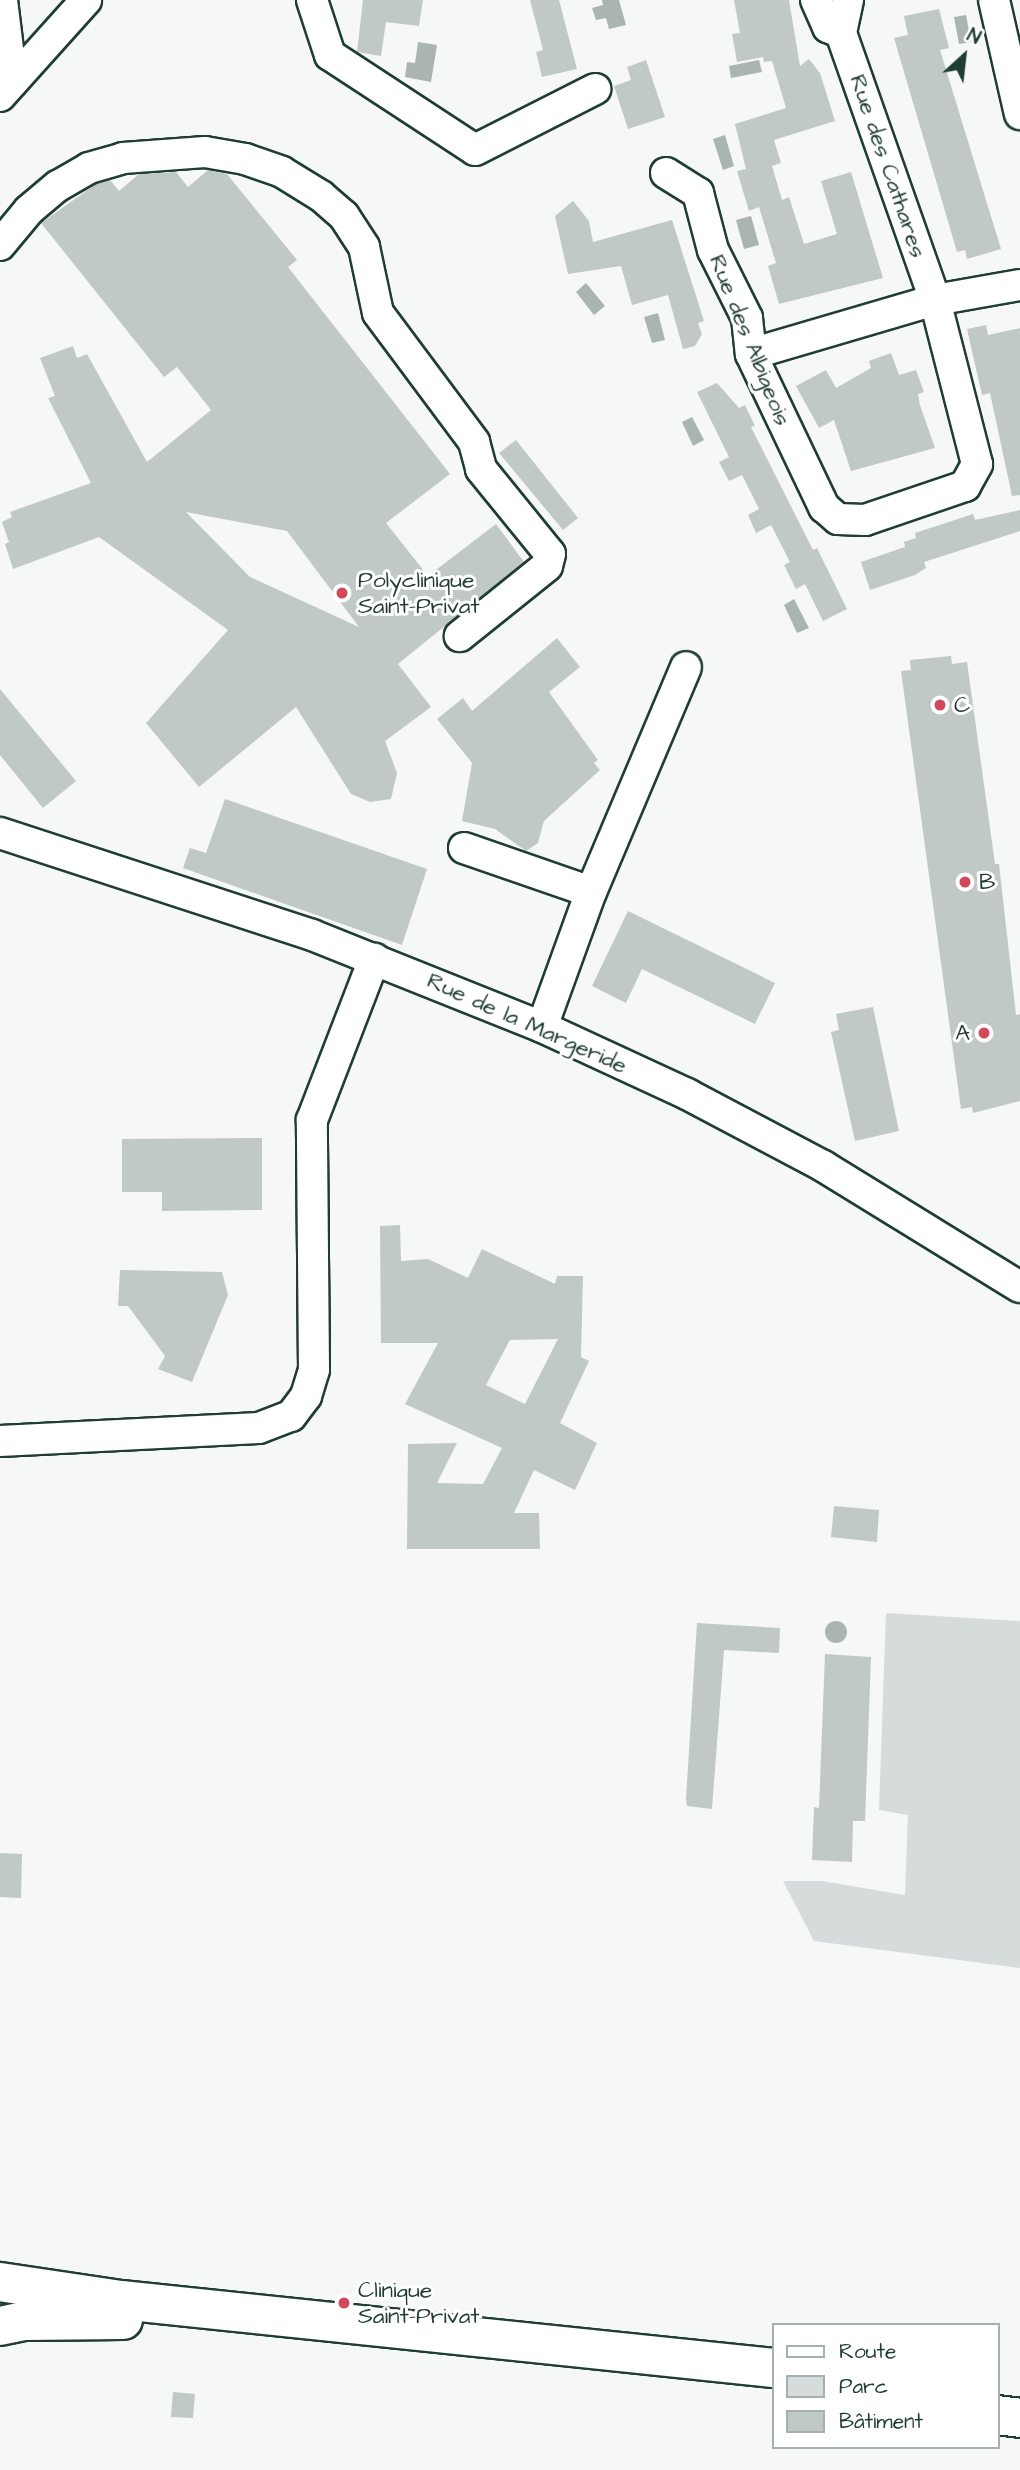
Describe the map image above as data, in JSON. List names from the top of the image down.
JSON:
{
  "streets": {
    "street": ["Rue des Cathares", "Rue des Albigeois", "Rue de la Margeride"]
  },
  "crossings": [
    ["Rue des Cathares", "Rue des Albigeois"]
  ],
  "places": [
    "Polyclinique Saint-Privat",
    "C",
    "B",
    "A",
    "Clinique Saint-Privat"
  ],
  "legend": ["Route", "Parc", "Bâtiment"],
  "north": "top right"
}
